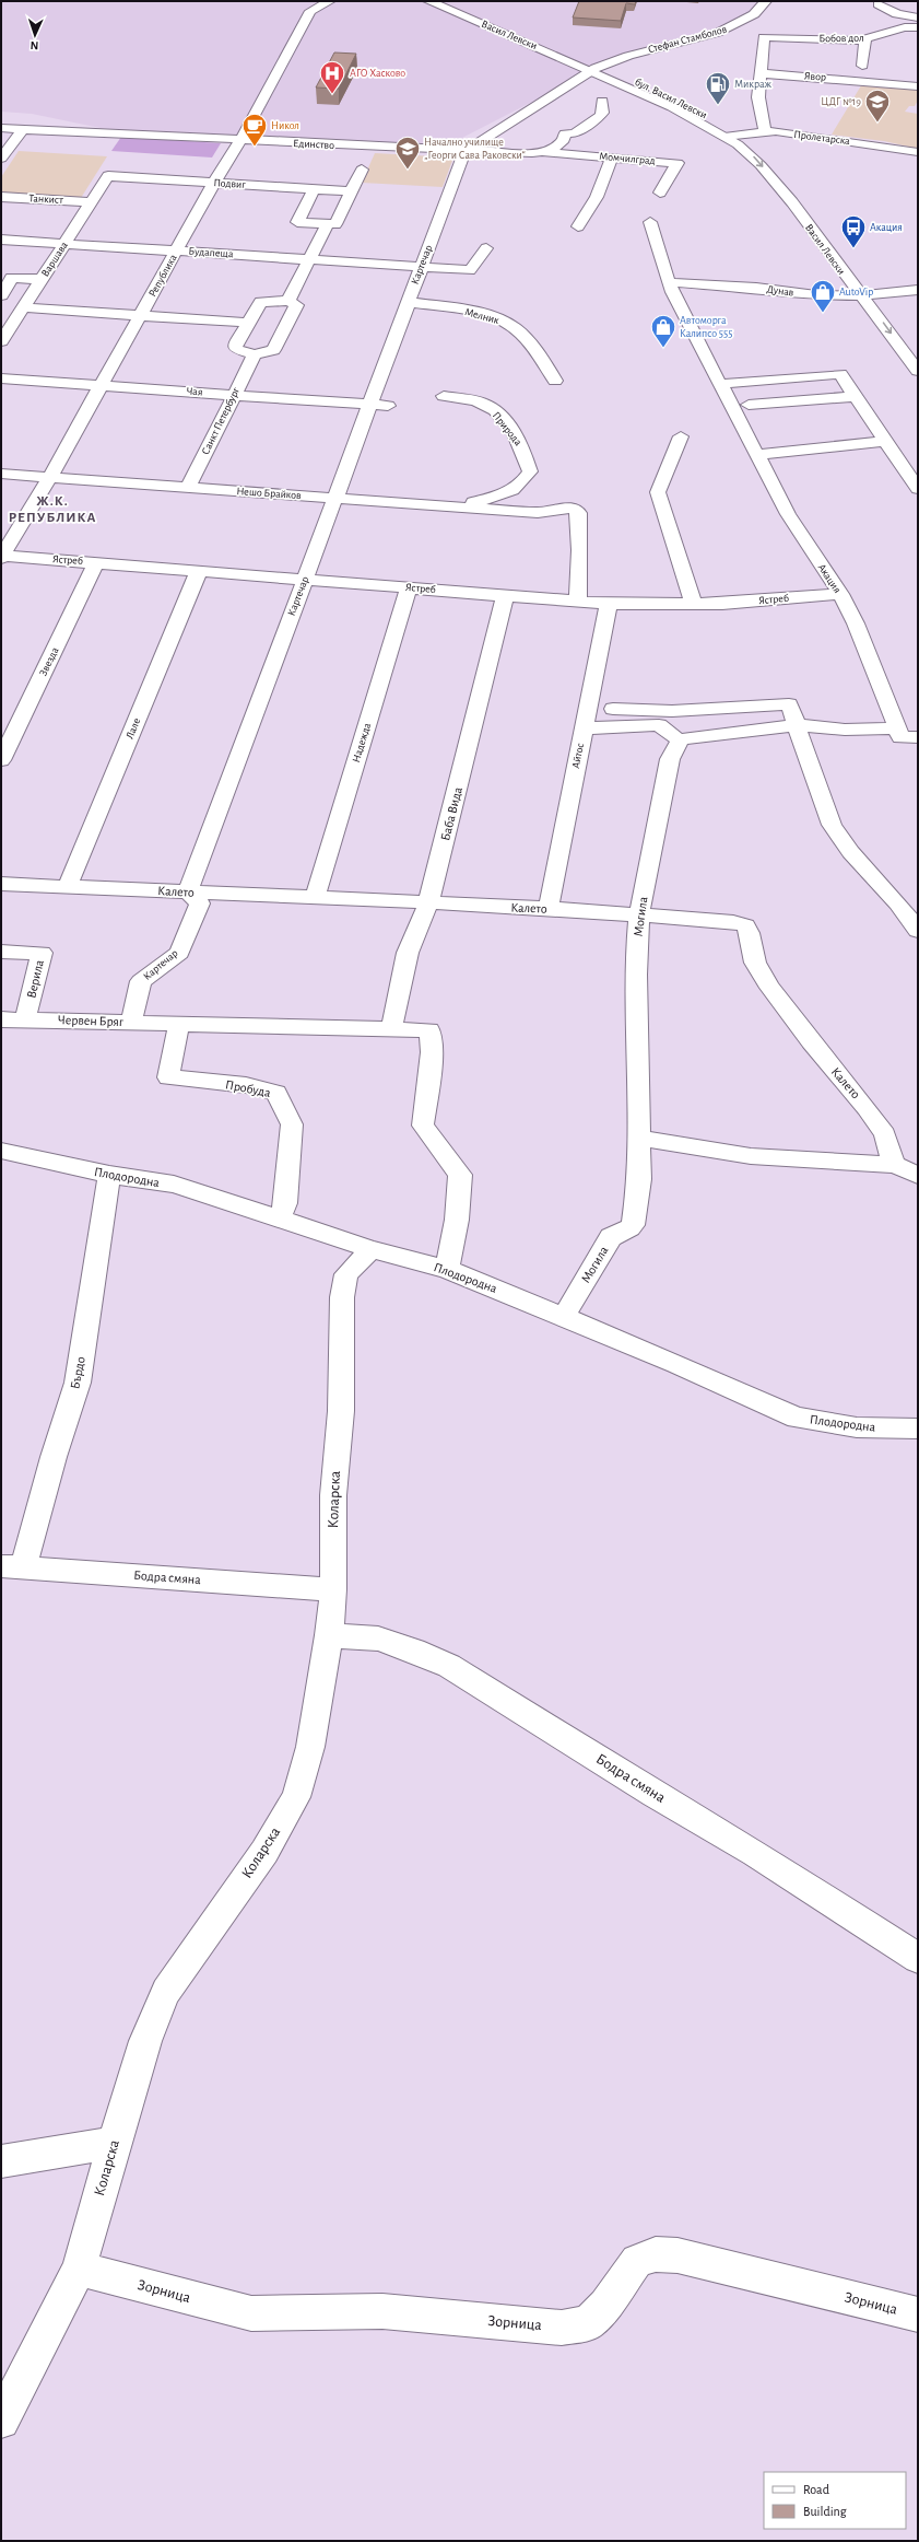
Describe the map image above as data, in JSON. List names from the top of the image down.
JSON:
{
  "streets": {
    "street": [
      "Васил Левски",
      "Бобов дол",
      "Стефан Стамболов",
      "Явор",
      "бул. Васил Левски",
      "Пролетарска",
      "Единство",
      "Момчилград",
      "Подвиг",
      "Танкист",
      "Будапеща",
      "Варшава",
      "Картечар",
      "Република",
      "Дунав",
      "Мелник",
      "Чая",
      "Санкт Петербург",
      "Природа",
      "Нешо Брайков",
      "Ястреб",
      "Акация",
      "Звезда",
      "Лале",
      "Надежда",
      "Айтос",
      "Баба Вида",
      "Калето",
      "Могила",
      "Верила",
      "Червен Бряг",
      "Пробуда",
      "Плодородна",
      "Бърдо",
      "Коларска",
      "Бодра смяна",
      "Зорница"
    ]
  },
  "crossings": [
    ["Васил Левски", "Стефан Стамболов"],
    ["Васил Левски", "бул. Васил Левски"],
    ["Васил Левски", "Пролетарска"],
    ["Васил Левски", "Дунав"],
    ["Стефан Стамболов", "бул. Васил Левски"],
    ["бул. Васил Левски", "Пролетарска"],
    ["Единство", "Момчилград"],
    ["Единство", "Картечар"],
    ["Единство", "Република"],
    ["Подвиг", "Варшава"],
    ["Подвиг", "Република"],
    ["Танкист", "Варшава"],
    ["Будапеща", "Варшава"],
    ["Будапеща", "Картечар"],
    ["Будапеща", "Република"],
    ["Картечар", "Мелник"],
    ["Картечар", "Чая"],
    ["Картечар", "Нешо Брайков"],
    ["Картечар", "Ястреб"],
    ["Картечар", "Калето"],
    ["Картечар", "Червен Бряг"],
    ["Република", "Чая"],
    ["Република", "Нешо Брайков"],
    ["Република", "Ястреб"],
    ["Дунав", "Акация"],
    ["Чая", "Санкт Петербург"],
    ["Санкт Петербург", "Нешо Брайков"],
    ["Природа", "Нешо Брайков"],
    ["Нешо Брайков", "Ястреб"],
    ["Ястреб", "Акация"],
    ["Ястреб", "Звезда"],
    ["Ястреб", "Лале"],
    ["Ястреб", "Надежда"],
    ["Ястреб", "Айтос"],
    ["Ястреб", "Баба Вида"],
    ["Лале", "Калето"],
    ["Надежда", "Калето"],
    ["Айтос", "Калето"],
    ["Баба Вида", "Калето"],
    ["Баба Вида", "Червен Бряг"],
    ["Калето", "Могила"],
    ["Могила", "Плодородна"],
    ["Верила", "Червен Бряг"],
    ["Червен Бряг", "Пробуда"],
    ["Червен Бряг", "Плодородна"],
    ["Пробуда", "Плодородна"],
    ["Плодородна", "Бърдо"],
    ["Плодородна", "Коларска"],
    ["Бърдо", "Бодра смяна"],
    ["Коларска", "Бодра смяна"],
    ["Коларска", "Зорница"]
  ],
  "districts": ["Ж.К. РЕПУБЛИКА"],
  "places": {
    "hospital": ["АГО Хасково"],
    "fuel station": ["Микраж"],
    "school or university": ["ЦДГ №19", "Начално училище „Георги Сава Раковски“"],
    "cafe": ["Никол"],
    "bus stop": ["Акация"],
    "shop": ["AutoVip", "Автоморга Калипсо 555"]
  },
  "legend": ["Road", "Building"],
  "north": "bottom"
}
